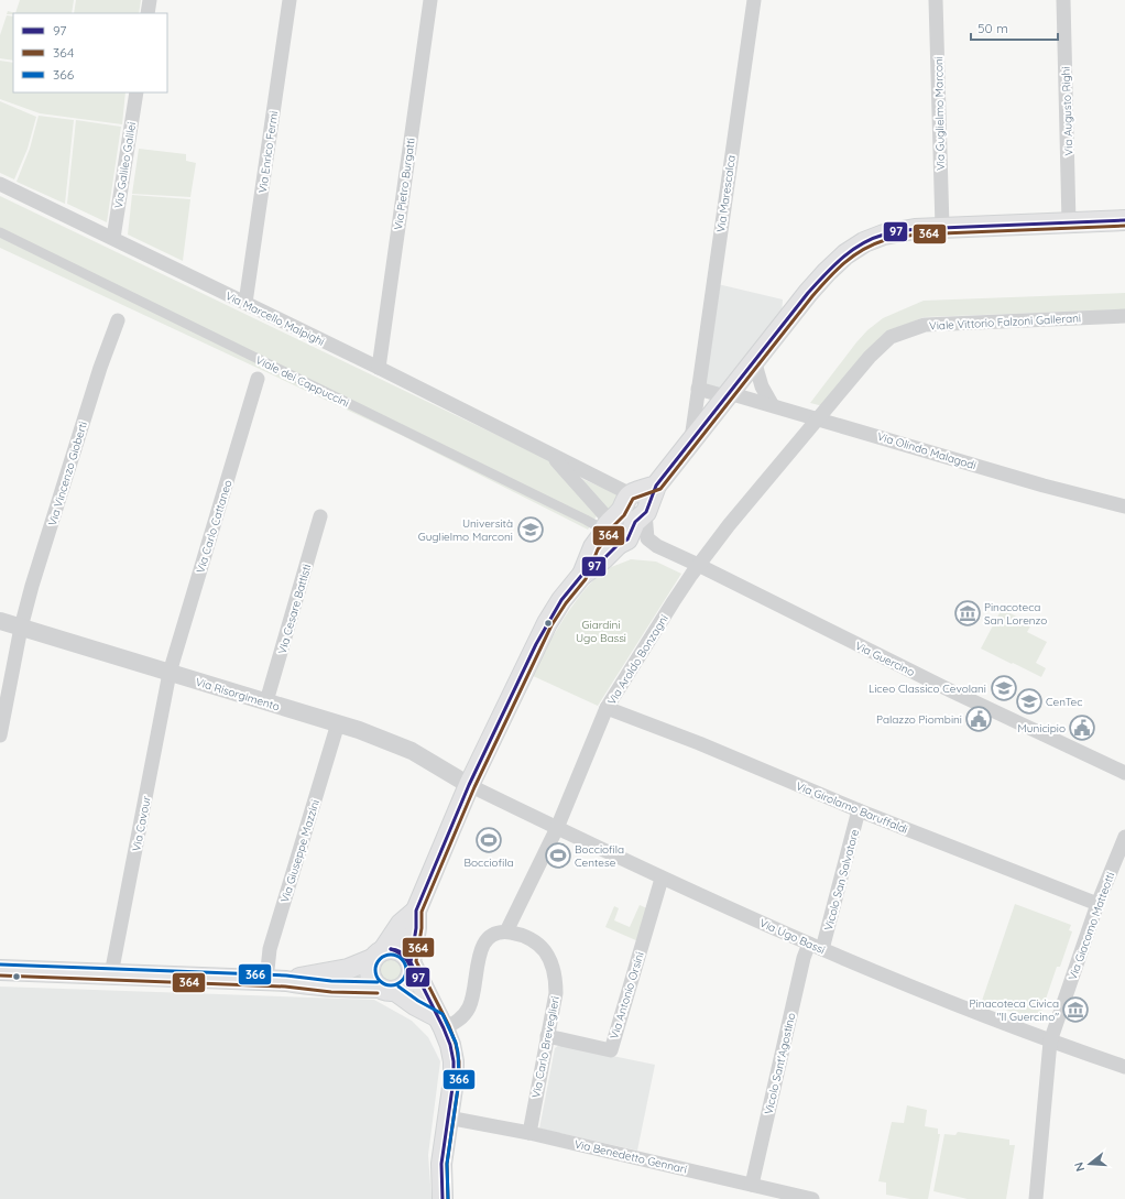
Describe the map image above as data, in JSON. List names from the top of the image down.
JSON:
{
  "streets": {
    "street": [
      "Via Augusto Righi",
      "Via Guglielmo Marconi",
      "Via Enrico Fermi",
      "Via Galileo Galilei",
      "Via Pietro Burgatti",
      "Via Marescalca",
      "Via Marcello Malpighi",
      "Viale Vittorio Falzoni Gallerani",
      "Viale dei Cappuccini",
      "Via Olindo Malagodi",
      "Via Vincenzo Gioberti",
      "Via Carlo Cattaneo",
      "Via Cesare Battisti",
      "Via Guercino",
      "Via Aroldo Bonzagni",
      "Via Risorgimento",
      "Via Girolamo Baruffaldi",
      "Via Cavour",
      "Via Giuseppe Mazzini",
      "Vicolo San Salvatore",
      "Via Giacomo Matteotti",
      "Via Ugo Bassi",
      "Via Antonio Orsini",
      "Via Carlo Breveglieri",
      "Vicolo Sant'Agostino",
      "Via Benedetto Gennari"
    ]
  },
  "crossings": [
    ["Via Enrico Fermi", "Via Marcello Malpighi"],
    ["Via Galileo Galilei", "Via Marcello Malpighi"],
    ["Via Pietro Burgatti", "Via Marcello Malpighi"],
    ["Via Marcello Malpighi", "Viale dei Cappuccini"],
    ["Viale Vittorio Falzoni Gallerani", "Via Olindo Malagodi"],
    ["Viale Vittorio Falzoni Gallerani", "Via Aroldo Bonzagni"],
    ["Via Olindo Malagodi", "Via Aroldo Bonzagni"],
    ["Via Vincenzo Gioberti", "Via Risorgimento"],
    ["Via Carlo Cattaneo", "Via Risorgimento"],
    ["Via Carlo Cattaneo", "Via Cavour"],
    ["Via Cesare Battisti", "Via Risorgimento"],
    ["Via Guercino", "Via Aroldo Bonzagni"],
    ["Via Aroldo Bonzagni", "Via Girolamo Baruffaldi"],
    ["Via Aroldo Bonzagni", "Via Ugo Bassi"],
    ["Via Aroldo Bonzagni", "Via Carlo Breveglieri"],
    ["Via Risorgimento", "Via Cavour"],
    ["Via Risorgimento", "Via Giuseppe Mazzini"],
    ["Via Risorgimento", "Via Ugo Bassi"],
    ["Via Girolamo Baruffaldi", "Vicolo San Salvatore"],
    ["Via Girolamo Baruffaldi", "Via Giacomo Matteotti"],
    ["Vicolo San Salvatore", "Via Ugo Bassi"],
    ["Vicolo San Salvatore", "Vicolo Sant'Agostino"],
    ["Via Giacomo Matteotti", "Via Ugo Bassi"],
    ["Via Ugo Bassi", "Via Antonio Orsini"],
    ["Via Ugo Bassi", "Vicolo Sant'Agostino"],
    ["Via Antonio Orsini", "Via Carlo Breveglieri"],
    ["Via Carlo Breveglieri", "Via Benedetto Gennari"],
    ["Vicolo Sant'Agostino", "Via Benedetto Gennari"]
  ],
  "parks": ["Giardini Ugo Bassi"],
  "places": {
    "school or university": ["Università Guglielmo Marconi", "Liceo Classico Cevolani", "CenTec"],
    "museum": ["Pinacoteca San Lorenzo", "Pinacoteca Civica \"Il Guercino\""],
    "public building": ["Palazzo Piombini", "Municipio"],
    "sports": ["Bocciofila", "Bocciofila Centese"]
  },
  "lines": ["transit line 97", "transit line 364", "transit line 366"],
  "legend": ["97", "364", "366"],
  "scale_bar": "50 m",
  "north": "left"
}
